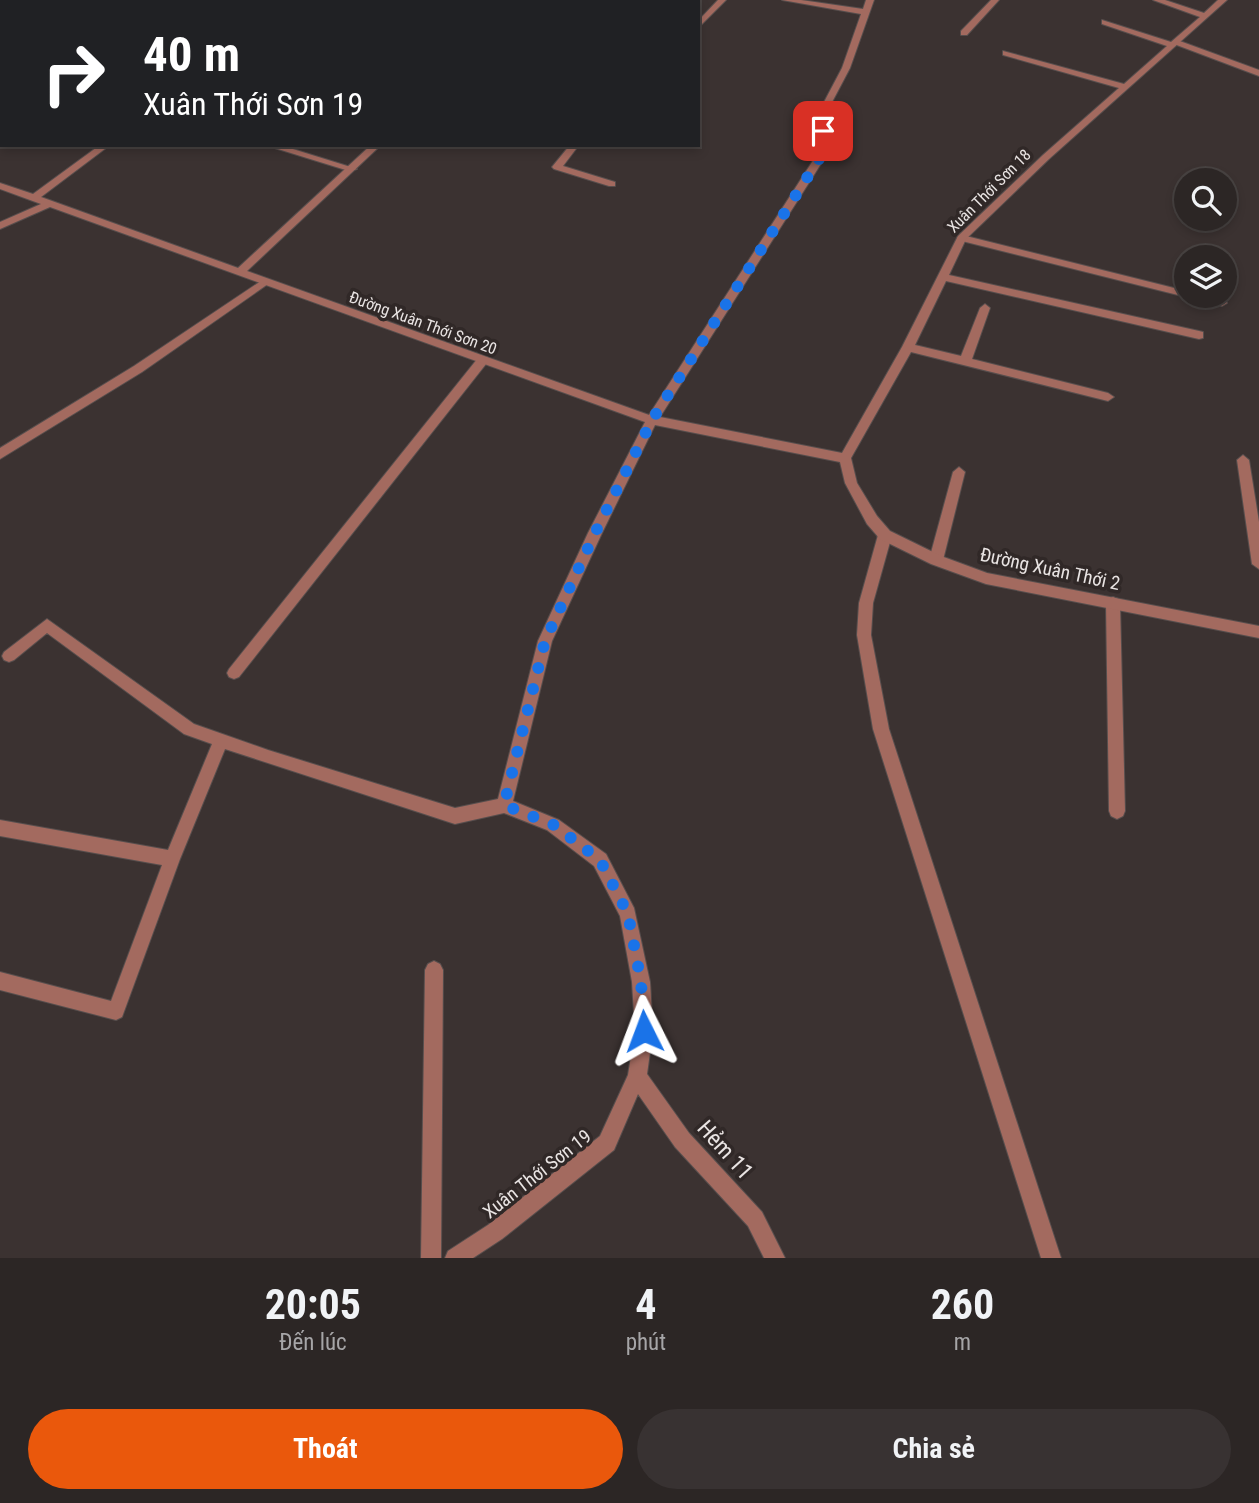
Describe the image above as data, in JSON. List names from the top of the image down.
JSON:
{
  "streets": {
    "street": [
      "Xuân Thới Sơn 18",
      "Đường Xuân Thới Sơn 20",
      "Đường Xuân Thới 2",
      "Hẻm 11",
      "Xuân Thới Sơn 19"
    ]
  },
  "crossings": [
    ["Xuân Thới Sơn 18", "Đường Xuân Thới Sơn 20"],
    ["Xuân Thới Sơn 18", "Đường Xuân Thới 2"],
    ["Đường Xuân Thới Sơn 20", "Đường Xuân Thới 2"],
    ["Hẻm 11", "Xuân Thới Sơn 19"]
  ],
  "page": {
    "turn": ["40 m", "Xuân Thới Sơn 19"],
    "eta": [
      "20:05",
      "Đến lúc",
      "4",
      "phút",
      "260",
      "m"
    ],
    "buttons": ["Thoát", "Chia sẻ"]
  }
}
